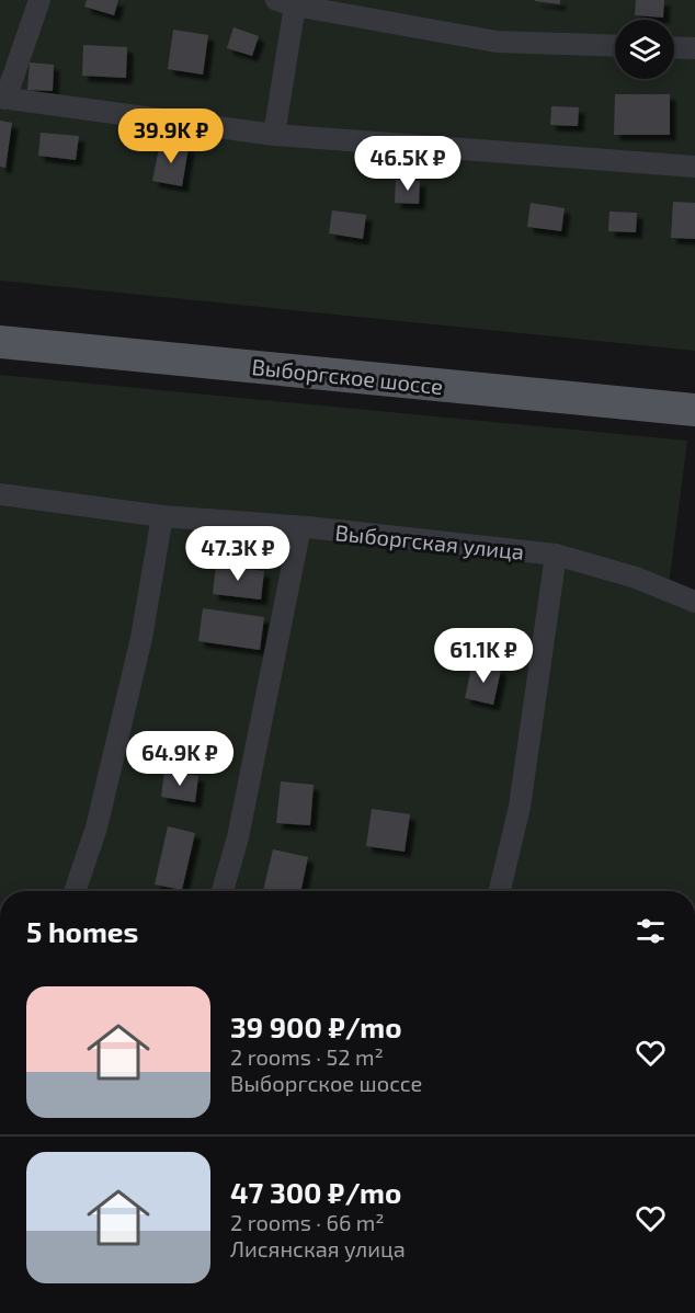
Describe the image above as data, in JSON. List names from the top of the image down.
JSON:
{
  "streets": {
    "main road": ["Выборгское шоссе"],
    "street": ["Выборгская улица"]
  },
  "page": {
    "price": [
      "39.9K ₽",
      "46.5K ₽",
      "47.3K ₽",
      "61.1K ₽",
      "64.9K ₽"
    ],
    "heading": "5 homes",
    "list": [
      {
        "name": "39 900 ₽/mo",
        "note": "2 rooms · 52 m² · Выборгское шоссе"
      },
      {
        "name": "47 300 ₽/mo",
        "note": "2 rooms · 66 m² · Лисянская улица"
      }
    ]
  }
}
